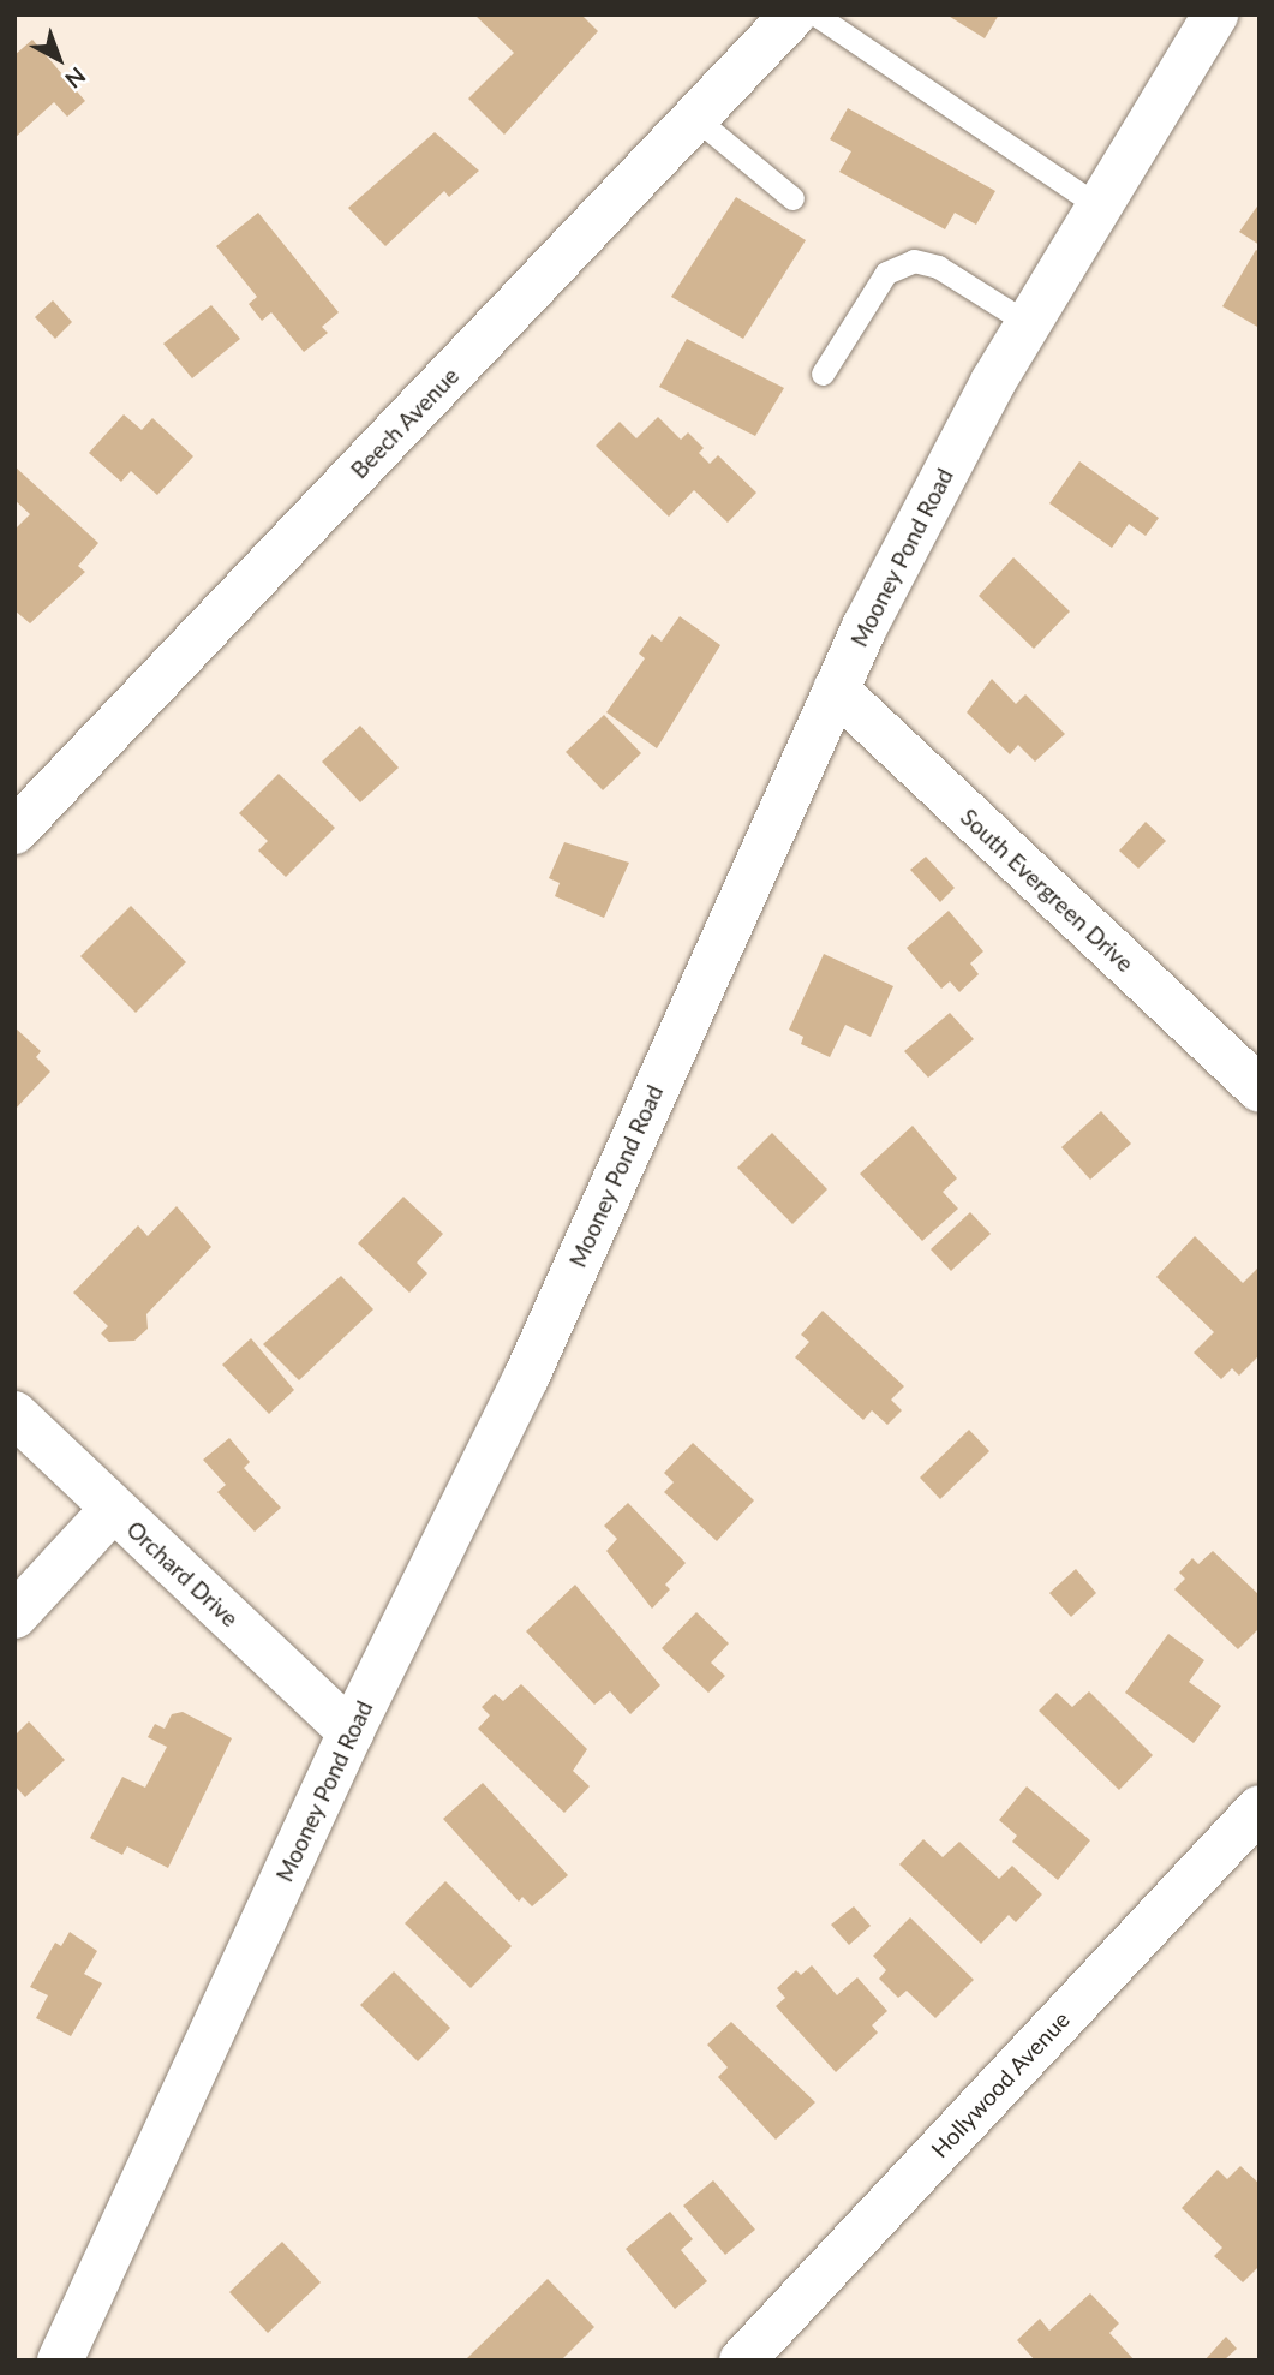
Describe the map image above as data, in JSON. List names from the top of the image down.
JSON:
{
  "streets": {
    "street": [
      "Beech Avenue",
      "Mooney Pond Road",
      "South Evergreen Drive",
      "Orchard Drive",
      "Hollywood Avenue"
    ]
  },
  "crossings": [
    ["Mooney Pond Road", "South Evergreen Drive"],
    ["Mooney Pond Road", "Orchard Drive"]
  ],
  "north": "bottom right"
}
